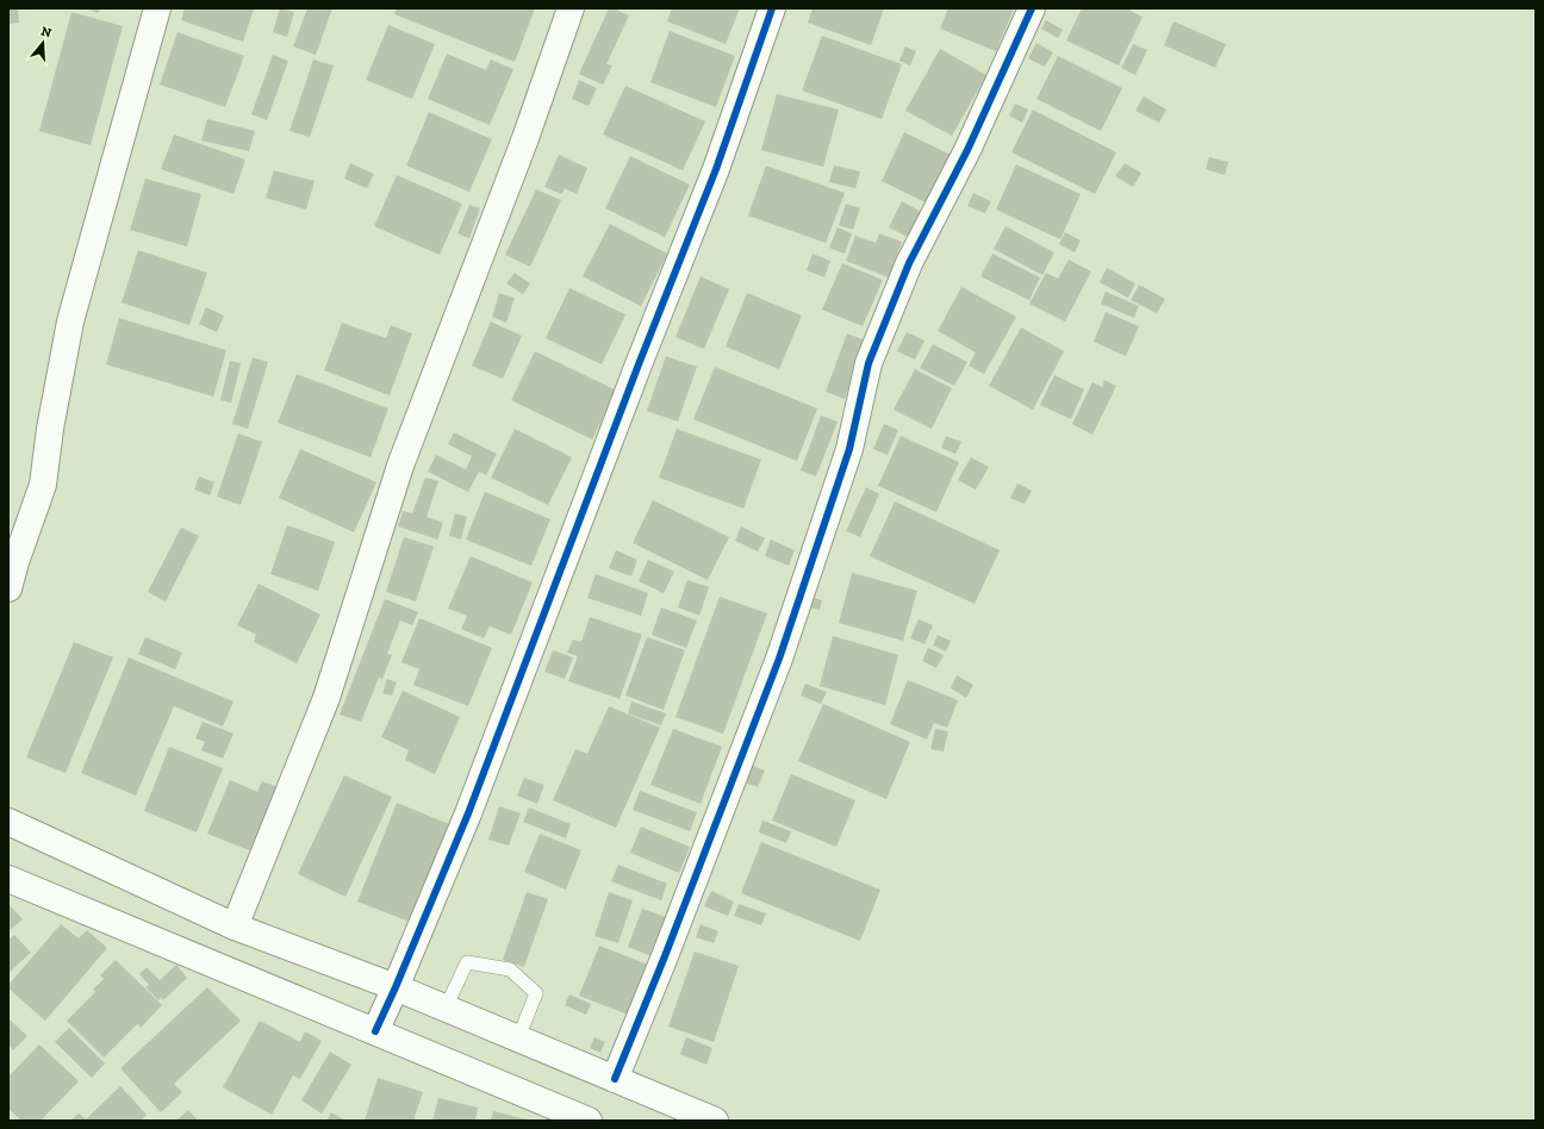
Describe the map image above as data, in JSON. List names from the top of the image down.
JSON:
{
  "north": "top"
}
